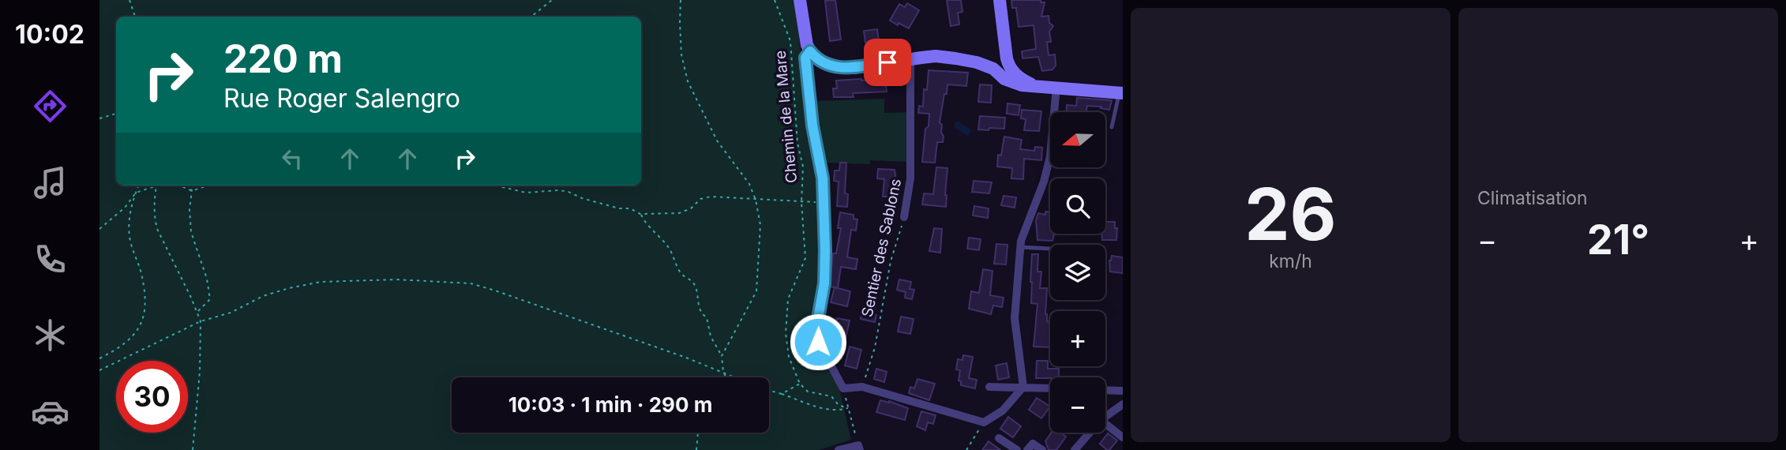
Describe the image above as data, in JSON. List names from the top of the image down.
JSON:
{
  "streets": {
    "street": ["Sentier des Sablons"],
    "path": ["Chemin de la Mare"]
  },
  "north": "left",
  "page": {
    "tabs": "10:02",
    "tile": [
      ["26", "km/h"],
      "Climatisation"
    ],
    "turn": ["220 m", "Rue Roger Salengro"],
    "map_buttons": ["+", "−"],
    "heat": ["−", "21°", "+"],
    "limit": "30",
    "trip": "10:03 · 1 min · 290 m"
  }
}
